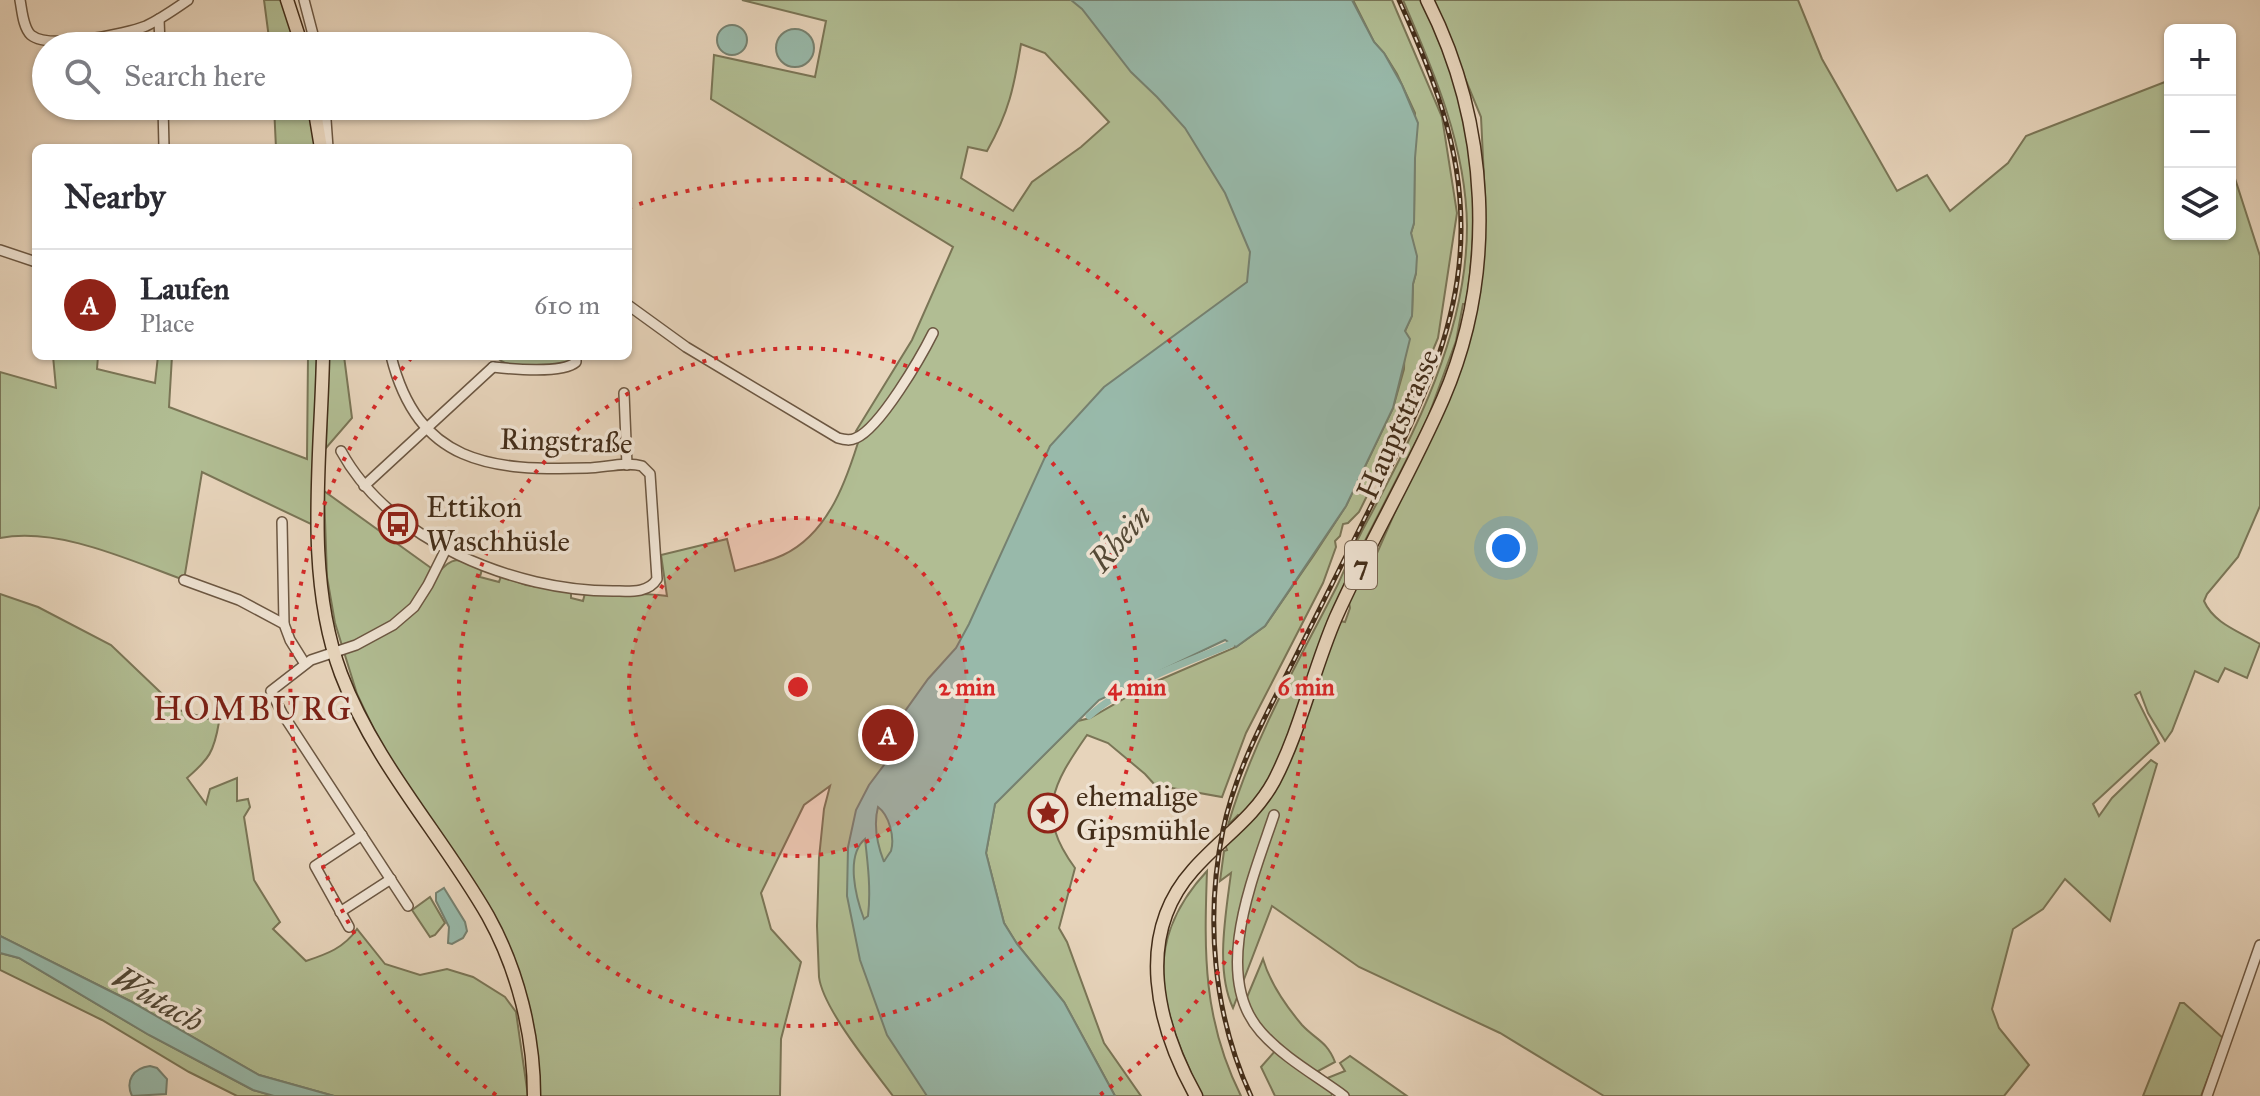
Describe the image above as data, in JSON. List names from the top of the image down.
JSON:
{
  "streets": {
    "main road": ["Hauptstrasse", "7"],
    "street": ["Ringstraße"]
  },
  "districts": ["HOMBURG"],
  "water": ["Rhein", "Wutach"],
  "places": {
    "bus stop": ["Ettikon Waschhüsle"],
    "place": ["ehemalige Gipsmühle"]
  },
  "page": {
    "map_buttons": ["+", "−"],
    "search": "Search here",
    "heading": "Nearby",
    "list": [
      {
        "mark": "A",
        "name": "Laufen",
        "note": "Place",
        "value": "610 m"
      }
    ],
    "pins": "A"
  },
  "rings": ["2 min", "4 min", "6 min"]
}
